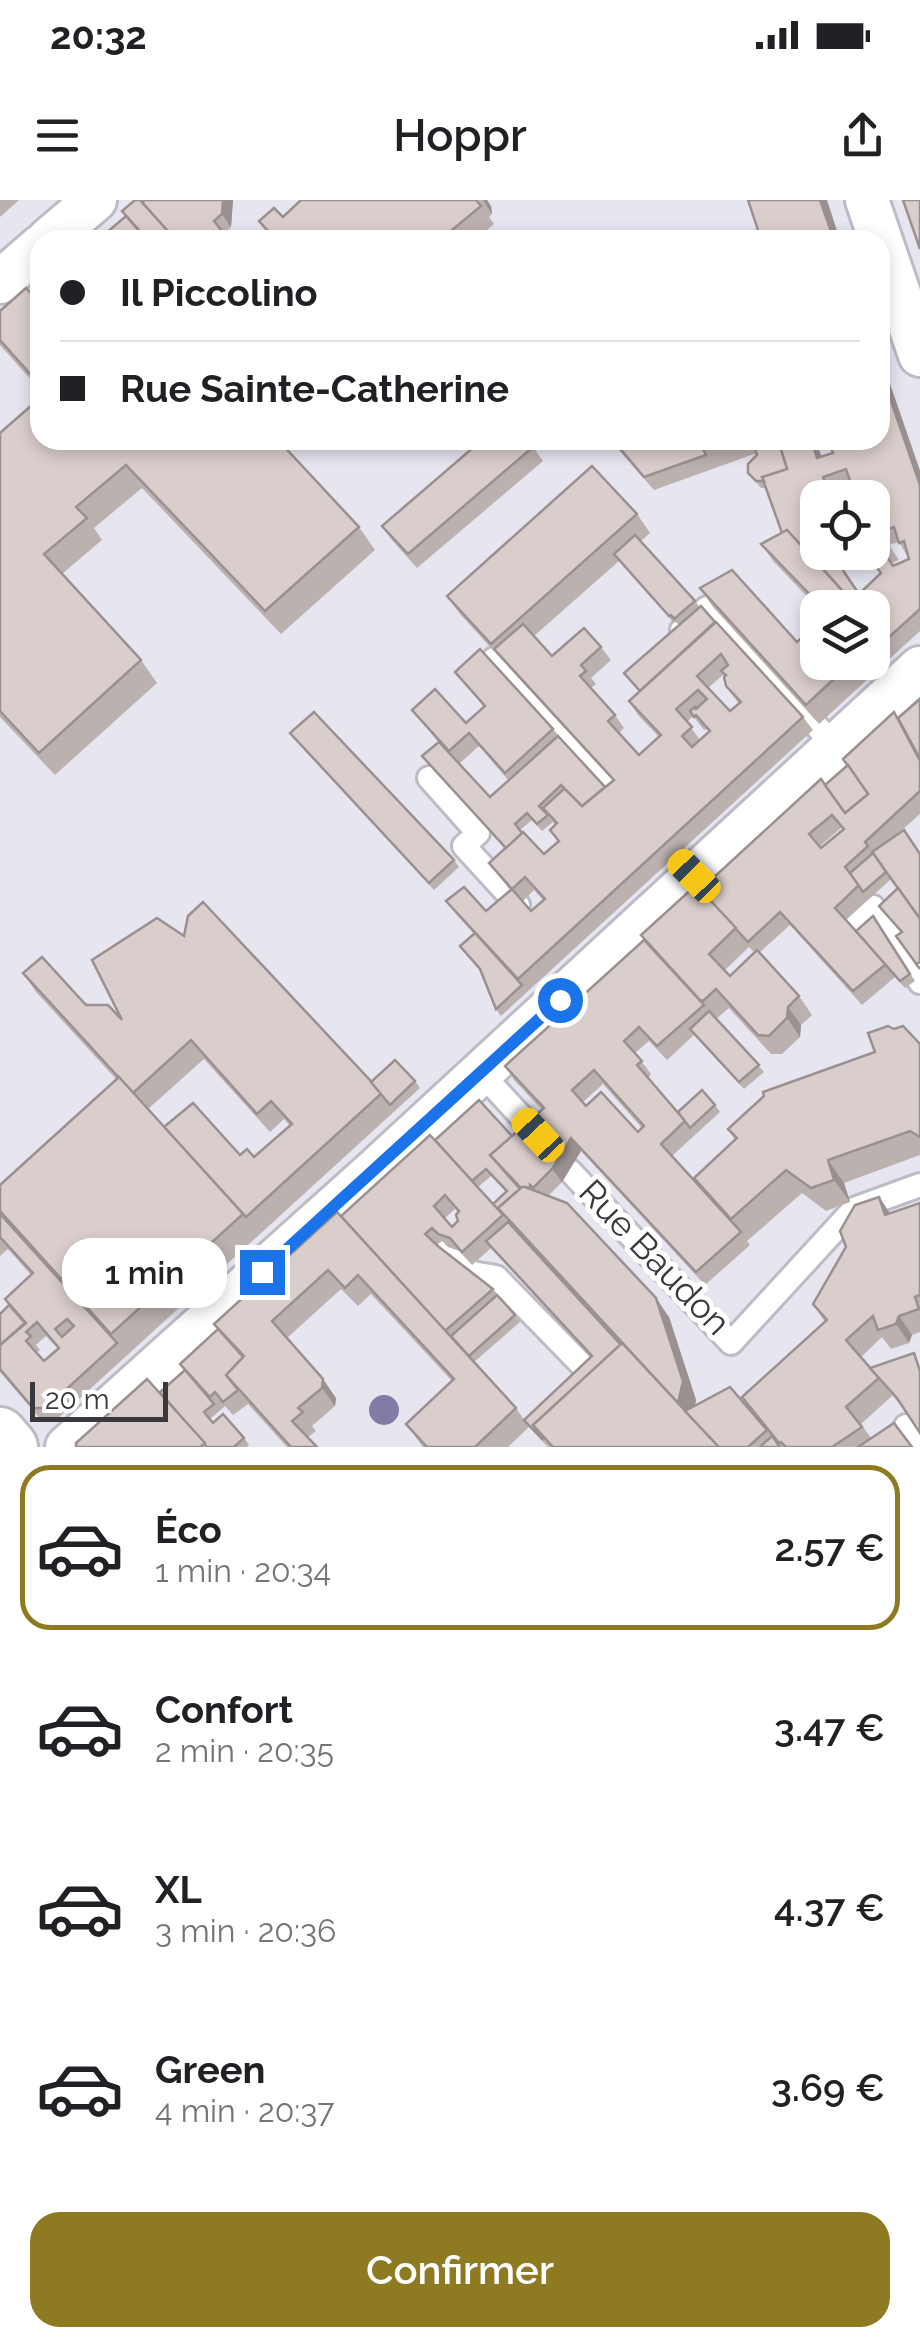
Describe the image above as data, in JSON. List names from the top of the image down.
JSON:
{
  "streets": {
    "lane": ["Rue Baudon"]
  },
  "scale_bar": "20 m",
  "page": {
    "status": "20:32",
    "header": "Hoppr",
    "banner": ["Il Piccolino", "Rue Sainte-Catherine"],
    "bubble": "1 min",
    "scale": "20 m",
    "list": [
      {
        "name": "Éco",
        "note": "1 min · 20:34",
        "value": "2.57 €"
      },
      {
        "name": "Confort",
        "note": "2 min · 20:35",
        "value": "3.47 €"
      },
      {
        "name": "XL",
        "note": "3 min · 20:36",
        "value": "4.37 €"
      },
      {
        "name": "Green",
        "note": "4 min · 20:37",
        "value": "3.69 €"
      }
    ],
    "buttons": "Confirmer"
  }
}
